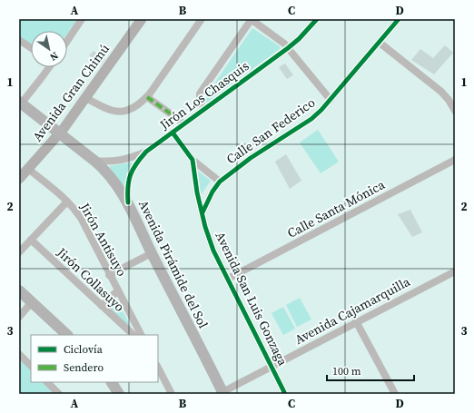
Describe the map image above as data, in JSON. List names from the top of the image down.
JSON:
{
  "streets": {
    "main road": ["Avenida Pirámide del Sol"],
    "street": [
      "Avenida Gran Chimú",
      "Jirón Los Chasquis",
      "Calle San Federico",
      "Calle Santa Mónica",
      "Jirón Antisuyo",
      "Jirón Collasuyo",
      "Avenida San Luis Gonzaga",
      "Avenida Cajamarquilla"
    ]
  },
  "crossings": [
    ["Avenida Gran Chimú", "Jirón Antisuyo"],
    ["Avenida Gran Chimú", "Avenida Pirámide del Sol"],
    ["Jirón Los Chasquis", "Avenida Pirámide del Sol"],
    ["Jirón Los Chasquis", "Avenida San Luis Gonzaga"],
    ["Calle San Federico", "Avenida San Luis Gonzaga"],
    ["Calle Santa Mónica", "Avenida San Luis Gonzaga"],
    ["Avenida Pirámide del Sol", "Avenida Cajamarquilla"],
    ["Avenida San Luis Gonzaga", "Avenida Cajamarquilla"]
  ],
  "legend": ["Ciclovía", "Sendero"],
  "scale_bar": "100 m",
  "north": "bottom right",
  "grid": {
    "columns": [
      "A",
      "B",
      "C",
      "D"
    ],
    "rows": ["1", "2", "3"]
  }
}
